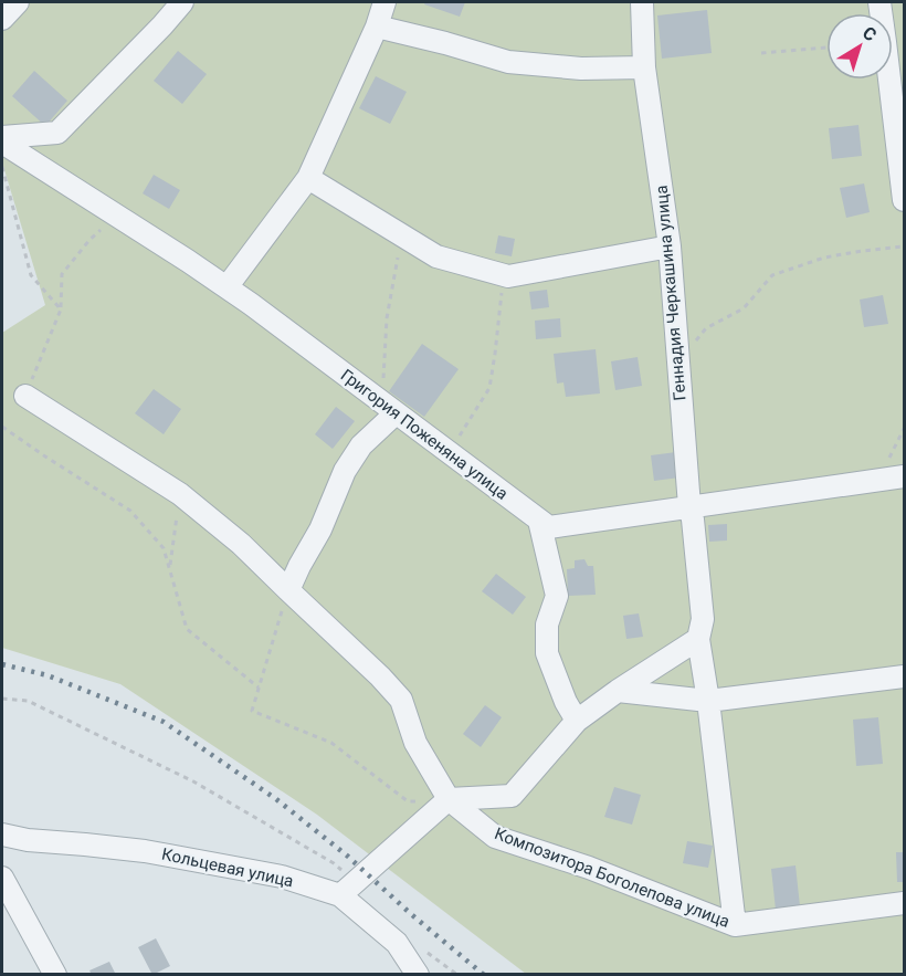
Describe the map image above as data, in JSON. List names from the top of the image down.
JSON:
{
  "streets": {
    "street": [
      "Геннадия Черкашина улица",
      "Григория Поженяна улица",
      "Кольцевая улица",
      "Композитора Боголепова улица"
    ]
  },
  "crossings": [
    ["Геннадия Черкашина улица", "Григория Поженяна улица"],
    ["Геннадия Черкашина улица", "Композитора Боголепова улица"]
  ],
  "north": "top right"
}
